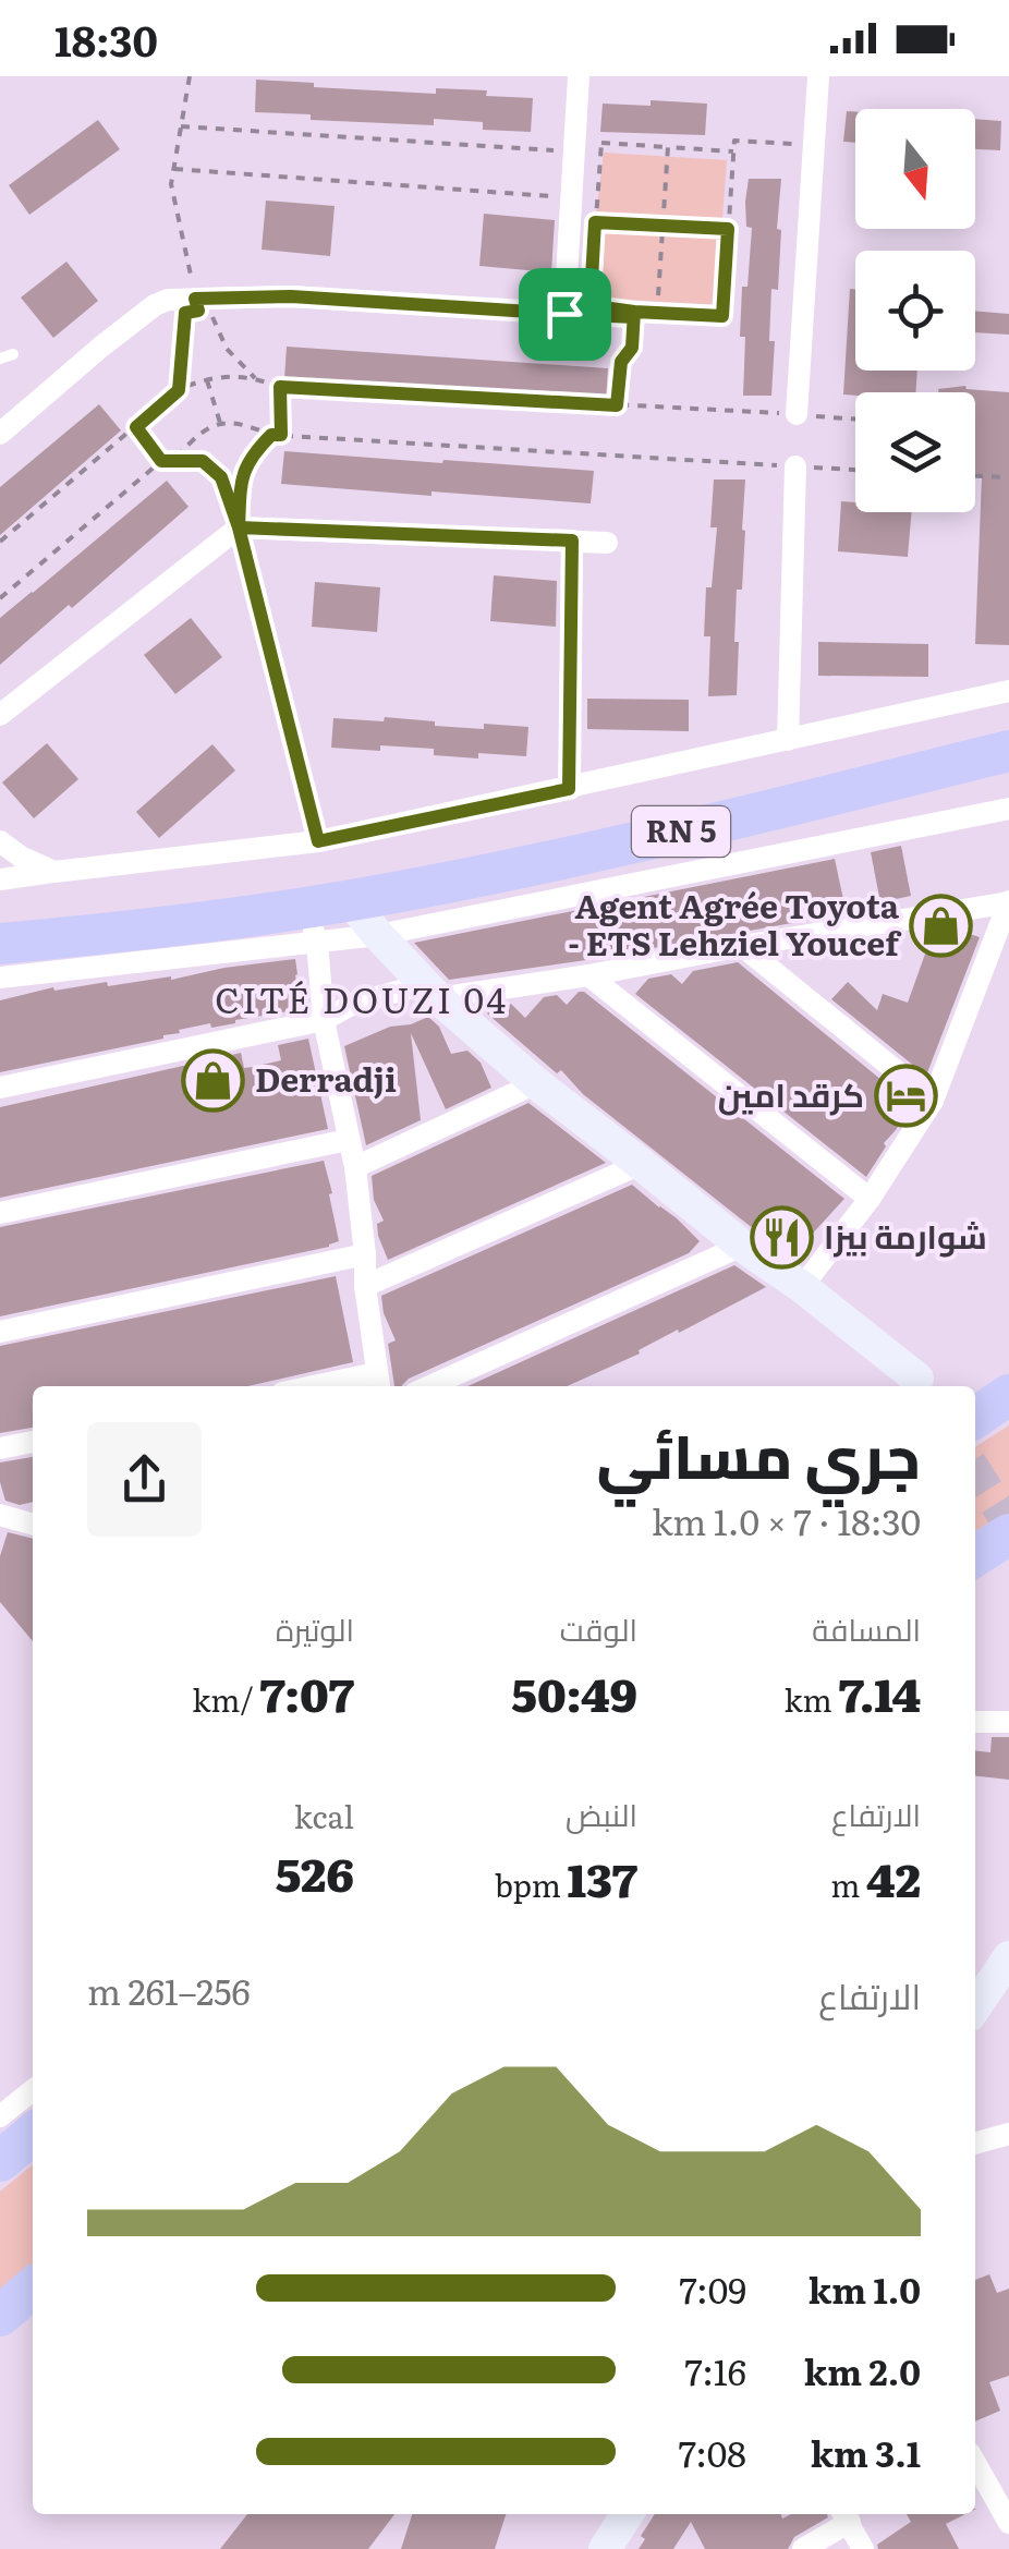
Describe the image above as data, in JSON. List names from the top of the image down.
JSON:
{
  "streets": {
    "highway": ["RN 5"]
  },
  "districts": ["CITÉ DOUZI 04"],
  "places": {
    "shop": ["Agent Agrée Toyota - ETS Lehziel Youcef", "Derradji"],
    "hotel": ["كرقد امين"],
    "restaurant": ["شوارمة بيزا"]
  },
  "north": "bottom",
  "page": {
    "status": "18:30",
    "heading": ["جري مسائي", "18:30 · 7 × 1.0 km"],
    "stats": [
      ["المسافة", "7.14 km"],
      ["الوقت", "50:49"],
      ["الوتيرة", "7:07 /km"],
      ["الارتفاع", "42 m"],
      ["النبض", "137 bpm"],
      ["kcal", "526"]
    ],
    "chart": ["الارتفاع", "256–261 m"],
    "list": [
      {
        "name": "1.0 km",
        "note": "7:09"
      },
      {
        "name": "2.0 km",
        "note": "7:16"
      },
      {
        "name": "3.1 km",
        "note": "7:08"
      }
    ]
  }
}
